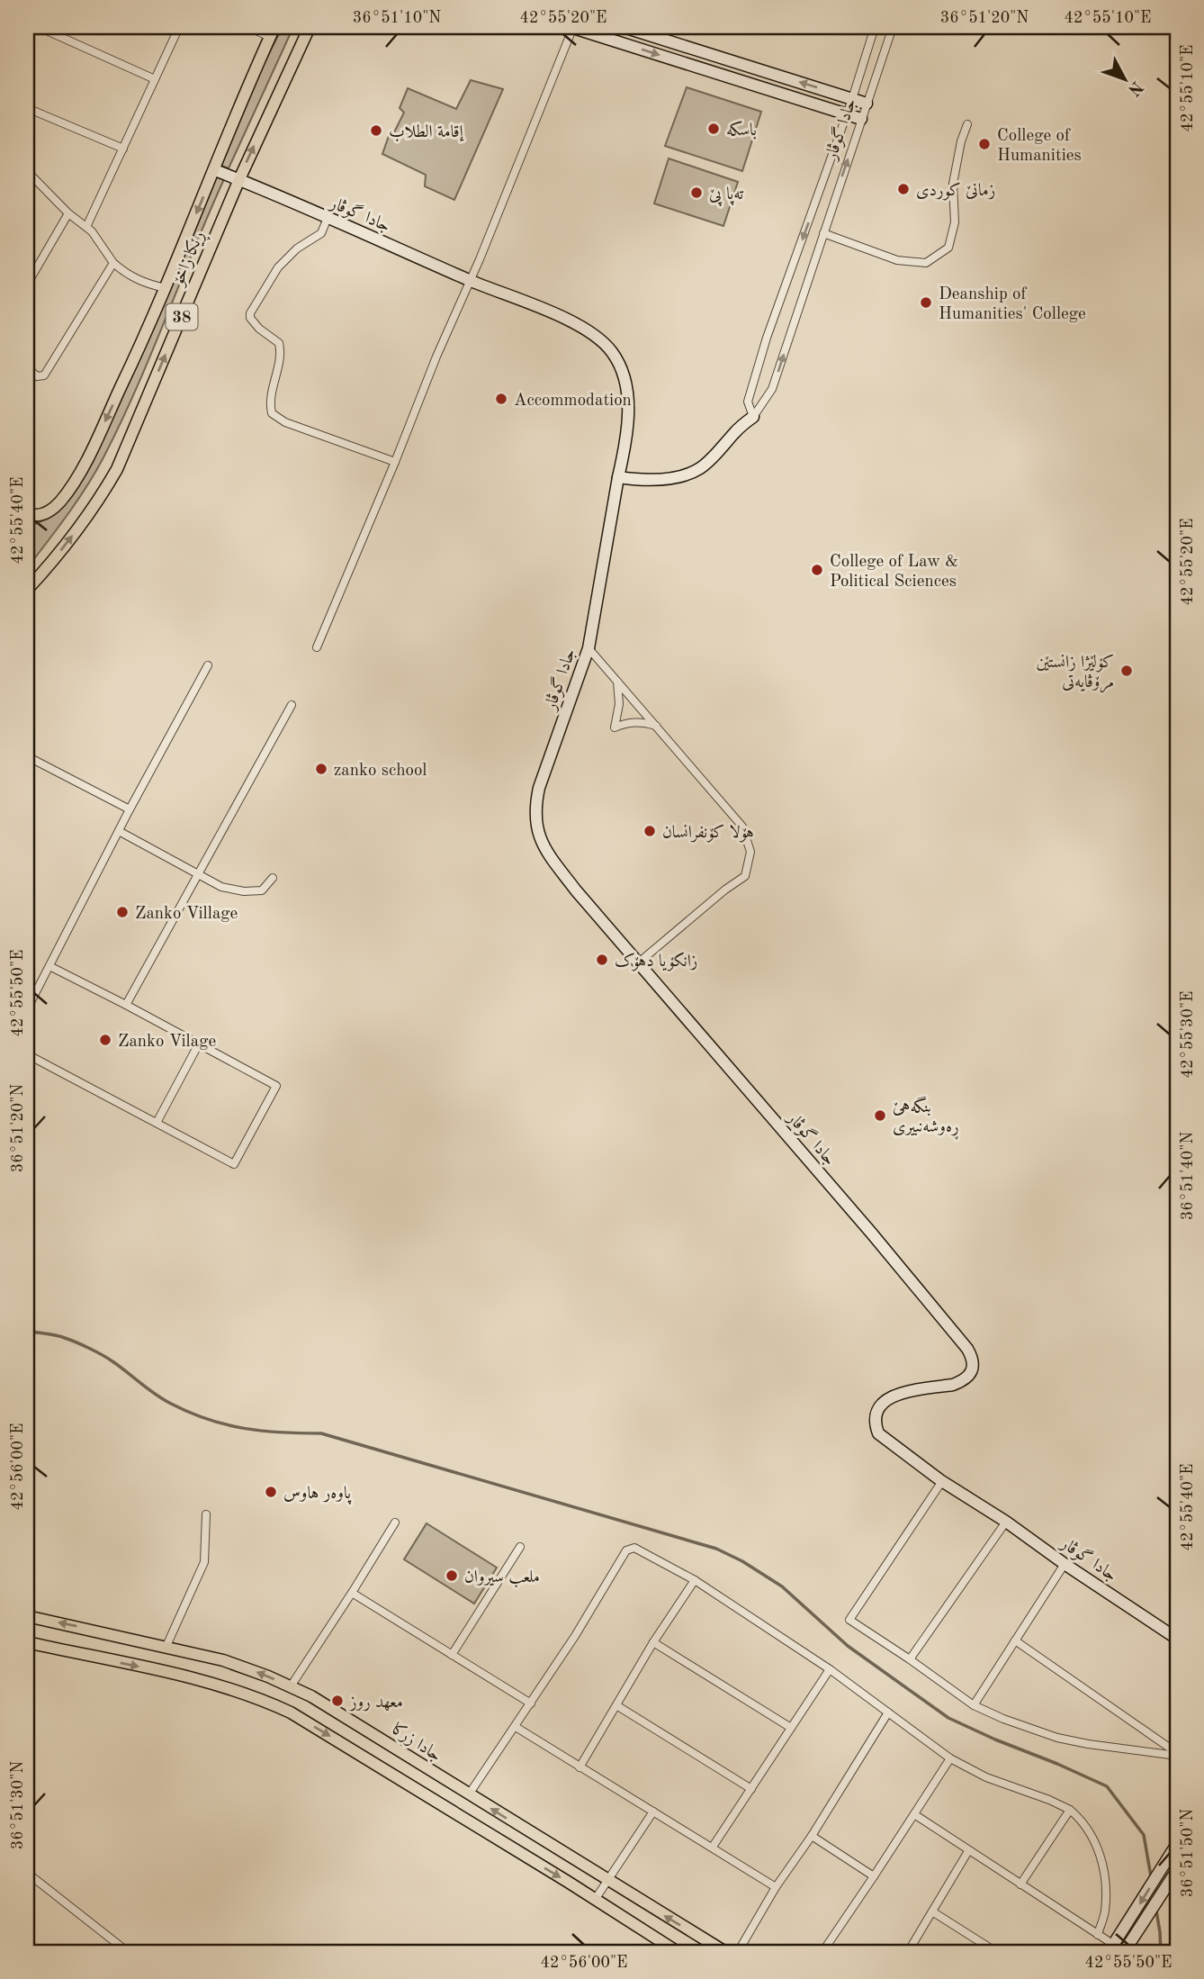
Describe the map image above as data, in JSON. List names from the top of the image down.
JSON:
{
  "streets": {
    "main road": ["ڕێکا زاخۆ", "38", "جادا زرکا"],
    "street": ["جادا گوڤار"]
  },
  "crossings": [
    ["جادا گوڤار", "ڕێکا زاخۆ"]
  ],
  "places": [
    "باسکە",
    "إقامة الطلاب",
    "College of Humanities",
    "زمانێ کوردی",
    "تەپا پێ",
    "Deanship of Humanities' College",
    "Accommodation",
    "College of Law & Political Sciences",
    "كۆلێژا زانستێن مرۆڤایەتی",
    "zanko school",
    "هۆلا كۆنفرانسان",
    "Zanko Village",
    "زانکۆیا دهۆک",
    "Zanko Vilage",
    "بنگه‌هێ ڕه‌وشه‌نبیرى",
    "پاوەر هاوس",
    "ملعب سيروان",
    "معهد روز"
  ],
  "north": "bottom right",
  "coordinates": [
    "36°51'10\"N",
    "42°55'20\"E",
    "36°51'20\"N",
    "42°55'10\"E",
    "42°55'40\"E",
    "42°55'50\"E",
    "42°55'30\"E",
    "36°51'40\"N",
    "42°56'00\"E",
    "36°51'30\"N",
    "36°51'50\"N"
  ]
}
